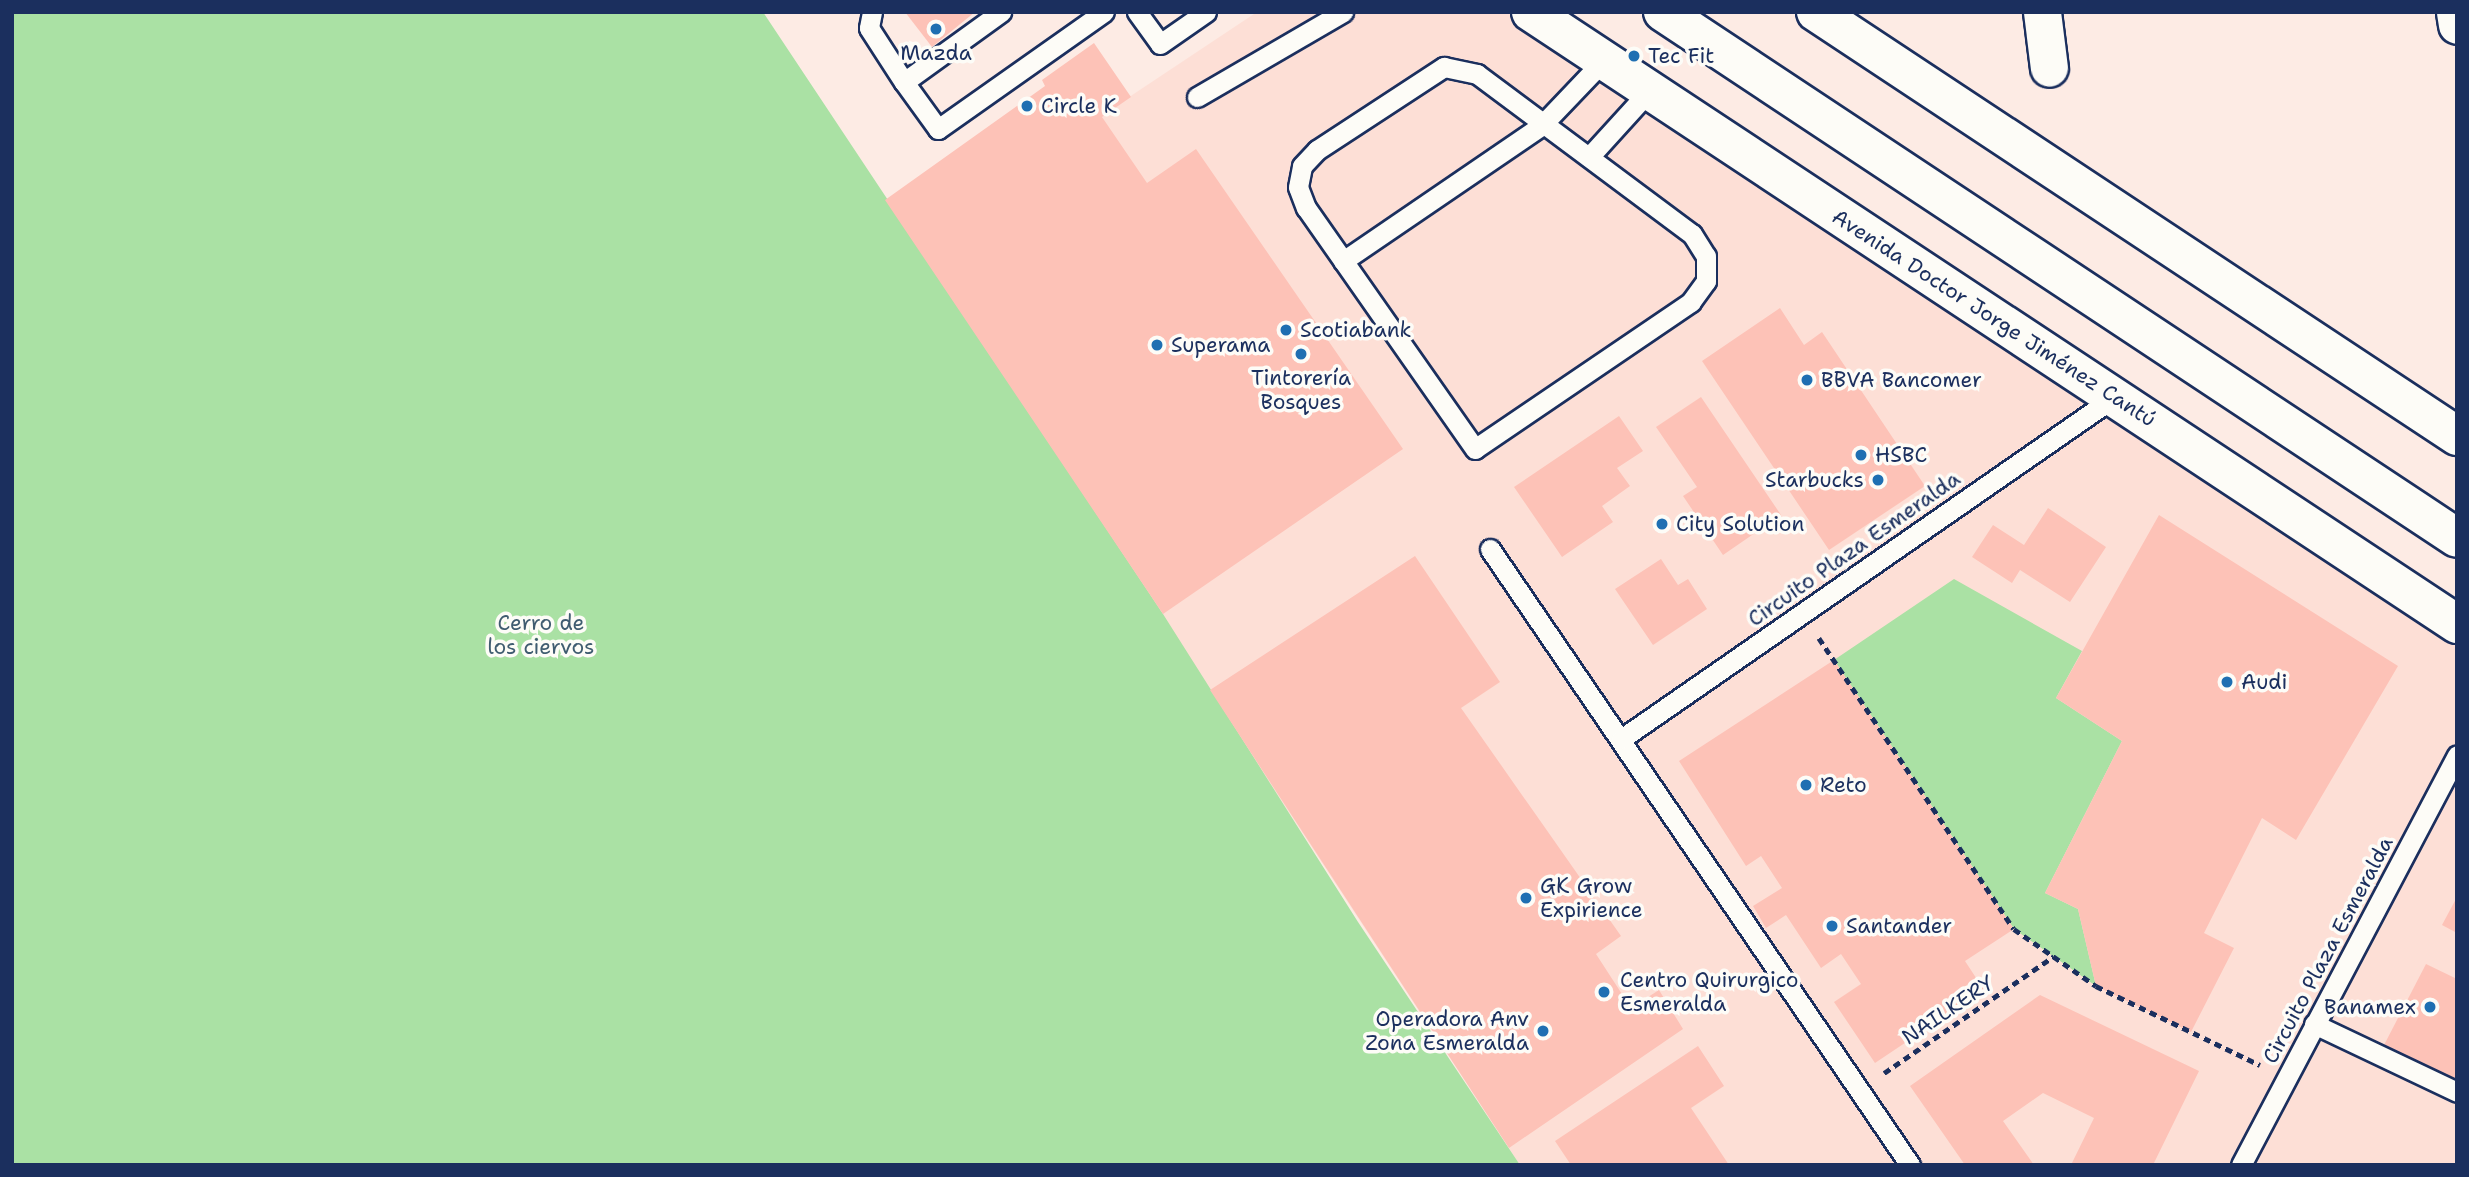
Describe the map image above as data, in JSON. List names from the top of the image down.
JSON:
{
  "streets": {
    "main road": ["Avenida Doctor Jorge Jiménez Cantú"],
    "lane": ["Circuito Plaza Esmeralda"],
    "path": ["NAILKERY"]
  },
  "crossings": [
    ["Avenida Doctor Jorge Jiménez Cantú", "Circuito Plaza Esmeralda"]
  ],
  "parks": ["Cerro de los ciervos"],
  "places": [
    "Mazda",
    "Tec Fit",
    "Circle K",
    "Scotiabank",
    "Superama",
    "Tintorería Bosques",
    "BBVA Bancomer",
    "HSBC",
    "Starbucks",
    "City Solution",
    "Audi",
    "Reto",
    "GK Grow Expirience",
    "Santander",
    "Centro Quirurgico Esmeralda",
    "Banamex",
    "Operadora Anv Zona Esmeralda"
  ]
}
